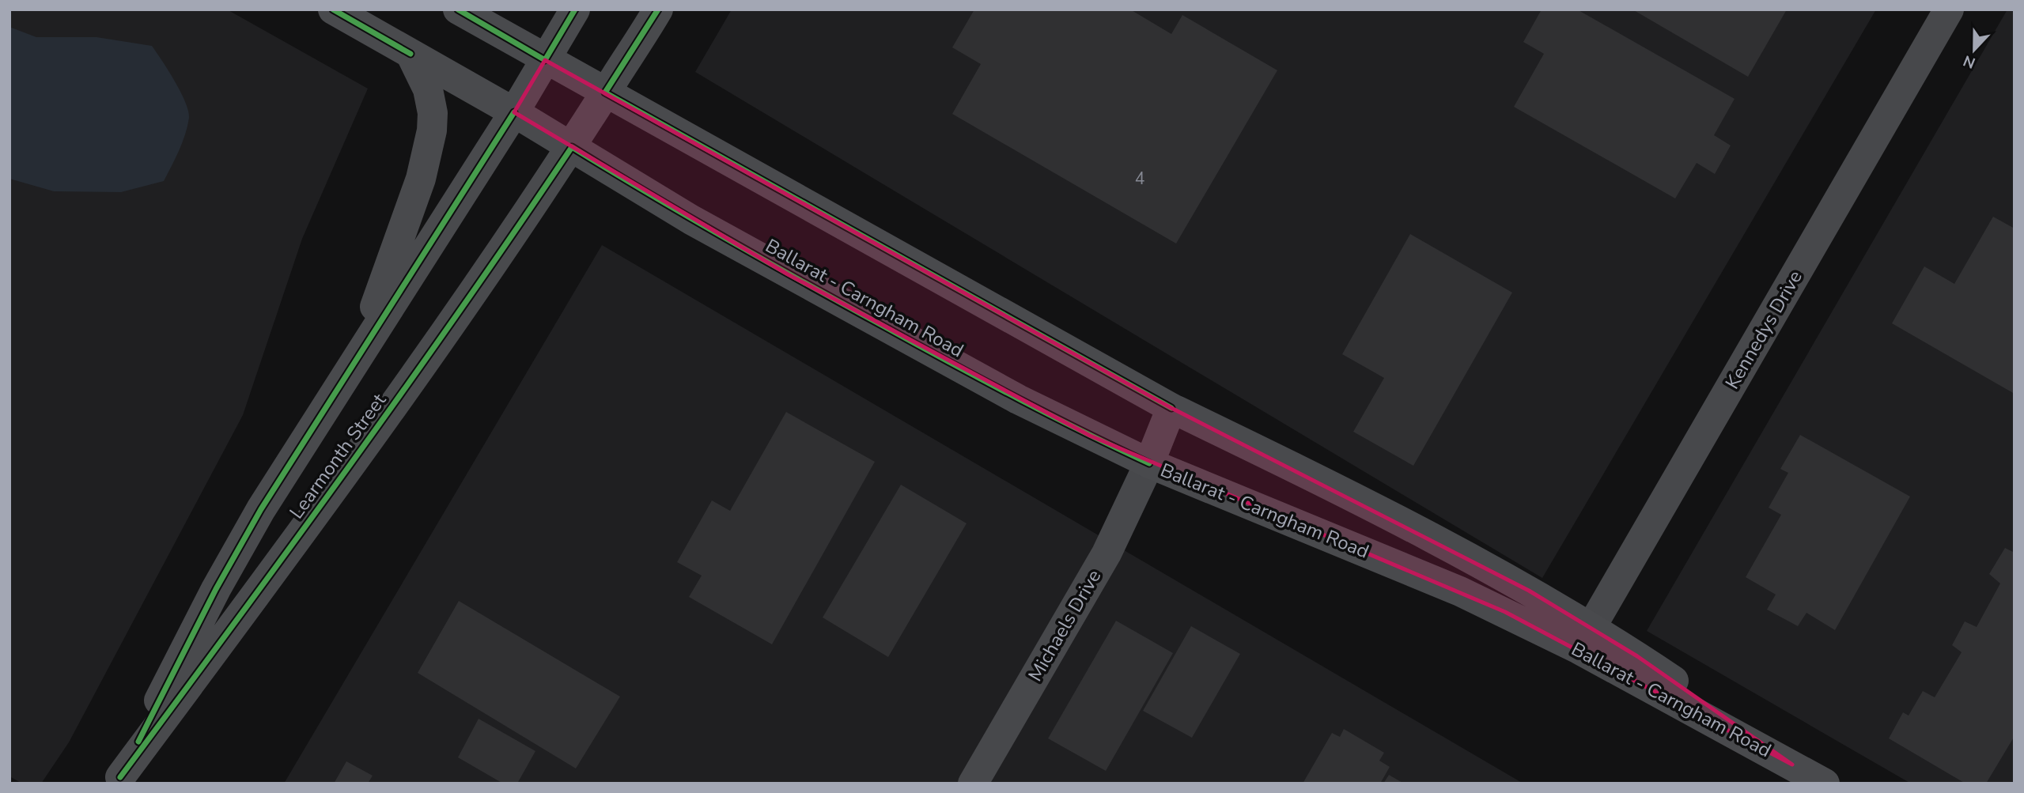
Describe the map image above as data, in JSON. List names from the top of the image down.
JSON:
{
  "streets": {
    "main road": ["Ballarat - Carngham Road", "Learmonth Street"],
    "street": ["Kennedys Drive", "Michaels Drive"]
  },
  "crossings": [
    ["Ballarat - Carngham Road", "Kennedys Drive"],
    ["Ballarat - Carngham Road", "Learmonth Street"],
    ["Ballarat - Carngham Road", "Michaels Drive"]
  ],
  "house_numbers": ["4"],
  "north": "bottom"
}
